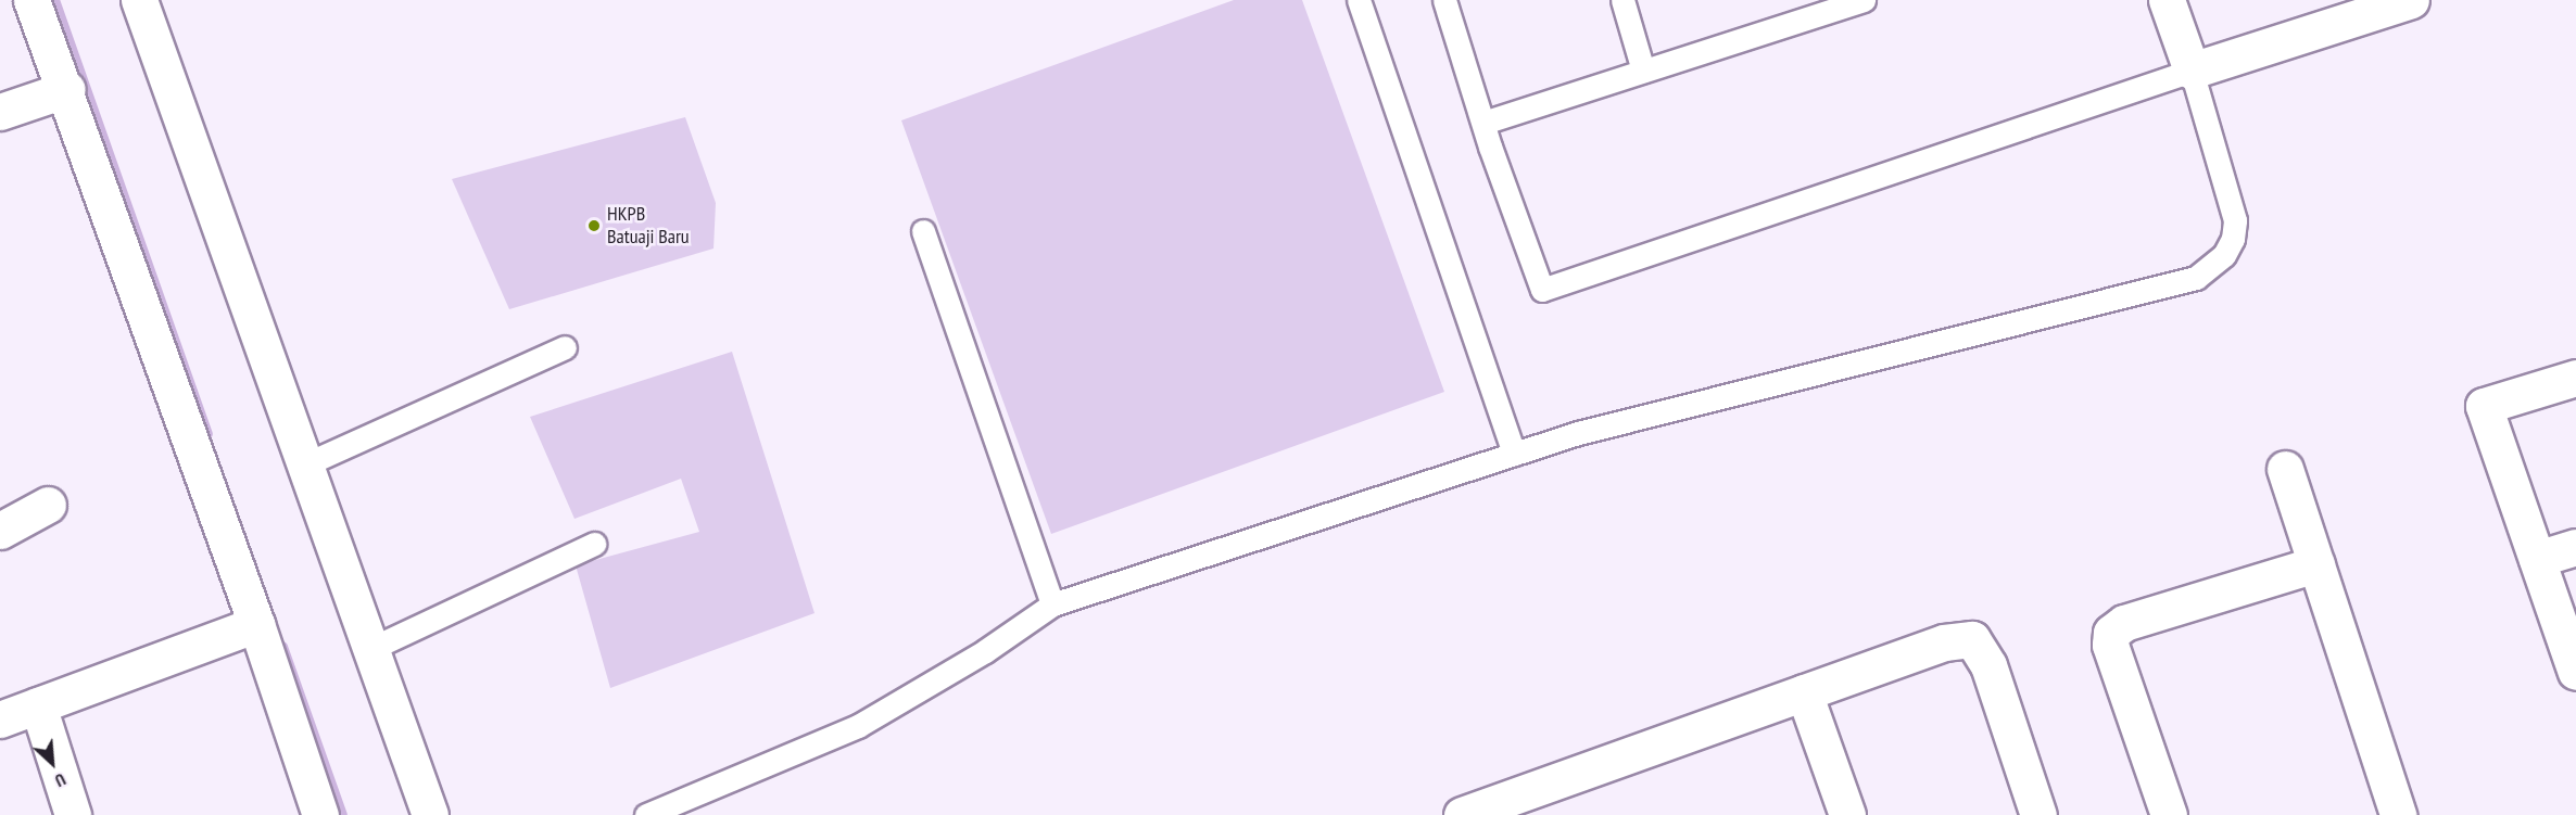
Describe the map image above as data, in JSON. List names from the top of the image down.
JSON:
{
  "places": ["HKPB Batuaji Baru"],
  "north": "bottom right"
}
